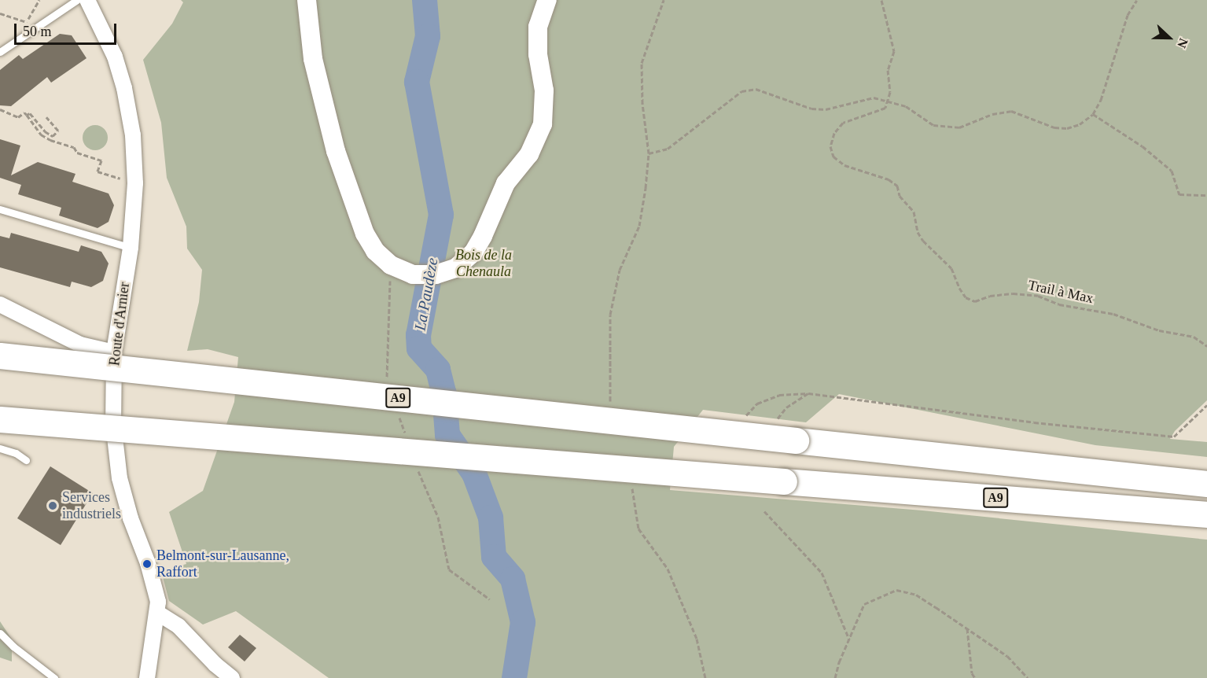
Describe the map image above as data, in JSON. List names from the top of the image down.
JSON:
{
  "streets": {
    "highway": ["A9"],
    "street": ["Route d'Arnier"],
    "path": ["Trail à Max"]
  },
  "water": ["La Paudèze"],
  "parks": ["Bois de la Chenaula"],
  "places": ["Services industriels", "Belmont-sur-Lausanne, Raffort"],
  "scale_bar": "50 m",
  "north": "right"
}
